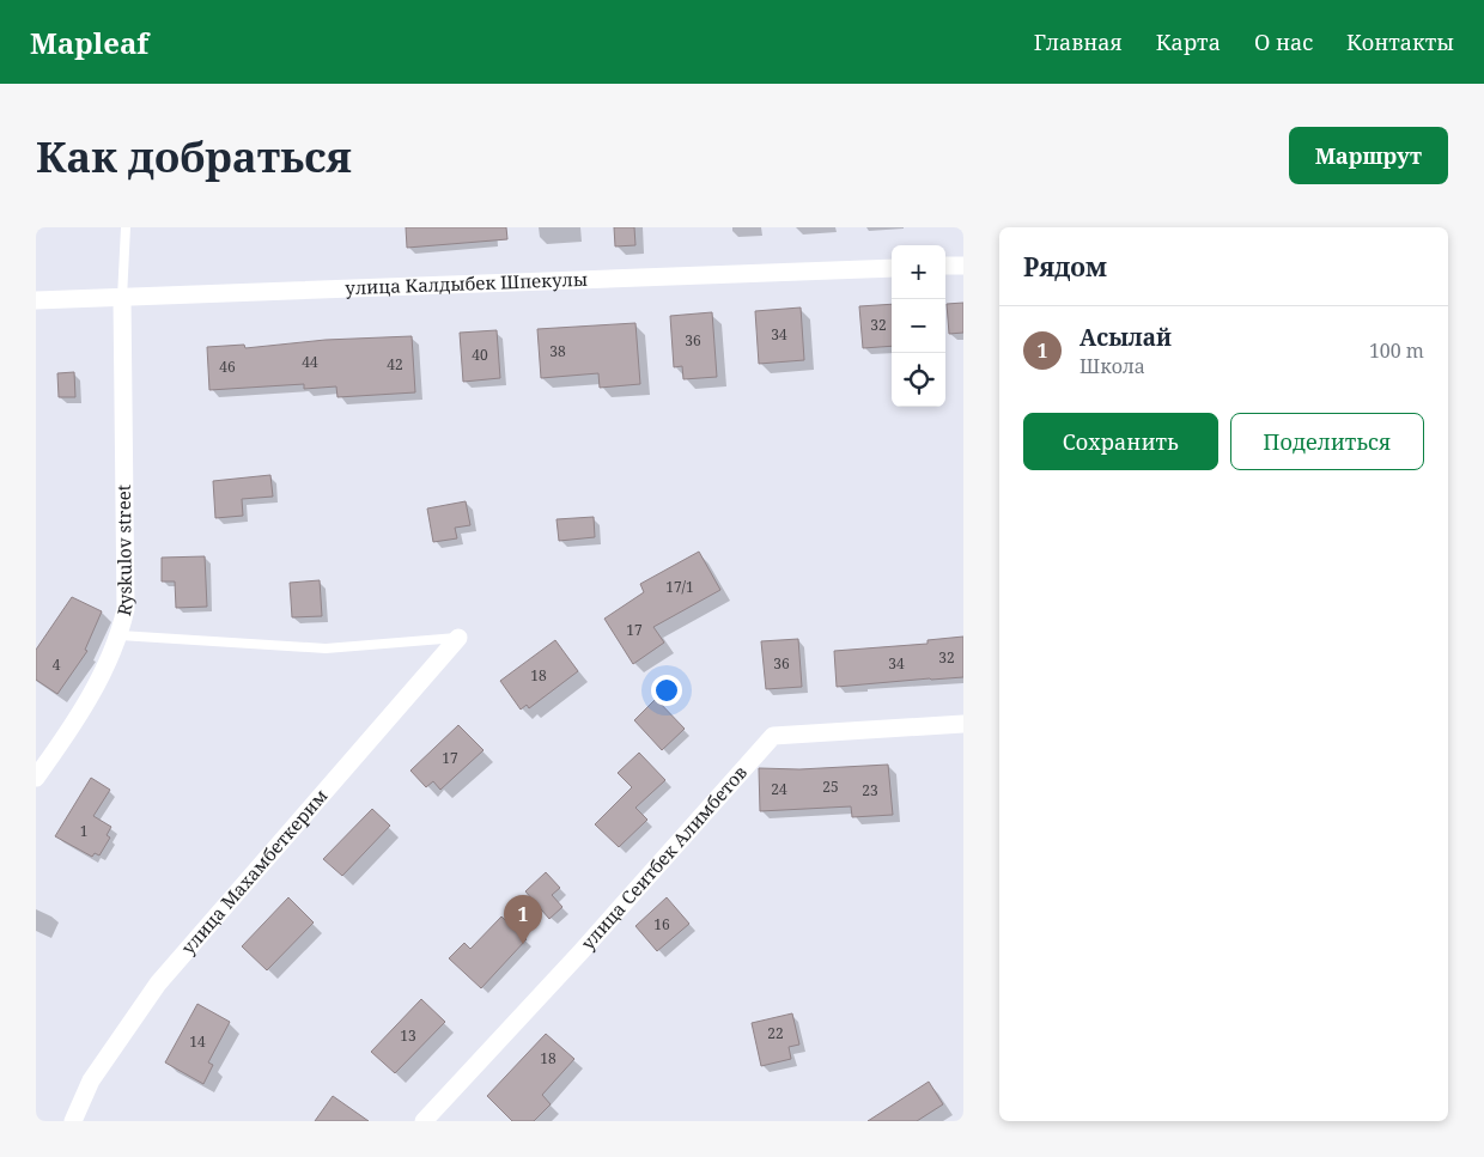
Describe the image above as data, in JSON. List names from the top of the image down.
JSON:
{
  "streets": {
    "street": [
      "улица Калдыбек Шпекулы",
      "Ryskulov street",
      "улица Сеитбек Алимбетов",
      "улица Махамбеткерим"
    ]
  },
  "crossings": [
    ["улица Калдыбек Шпекулы", "Ryskulov street"]
  ],
  "house_numbers": [
    "32",
    "34",
    "36",
    "38",
    "40",
    "44",
    "42",
    "46",
    "17/1",
    "17",
    "32",
    "36",
    "34",
    "4",
    "18",
    "17",
    "25",
    "24",
    "23",
    "1",
    "16",
    "22",
    "13",
    "14",
    "18"
  ],
  "page": {
    "header": "Mapleaf",
    "nav": [
      "Главная",
      "Карта",
      "О нас",
      "Контакты"
    ],
    "buttons": [
      "Маршрут",
      ["Сохранить", "Поделиться"]
    ],
    "title": "Как добраться",
    "heading": "Рядом",
    "map_buttons": ["+", "−"],
    "list": [
      {
        "mark": "1",
        "name": "Асылай",
        "note": "Школа",
        "value": "100 m"
      }
    ],
    "pins": "1"
  }
}
